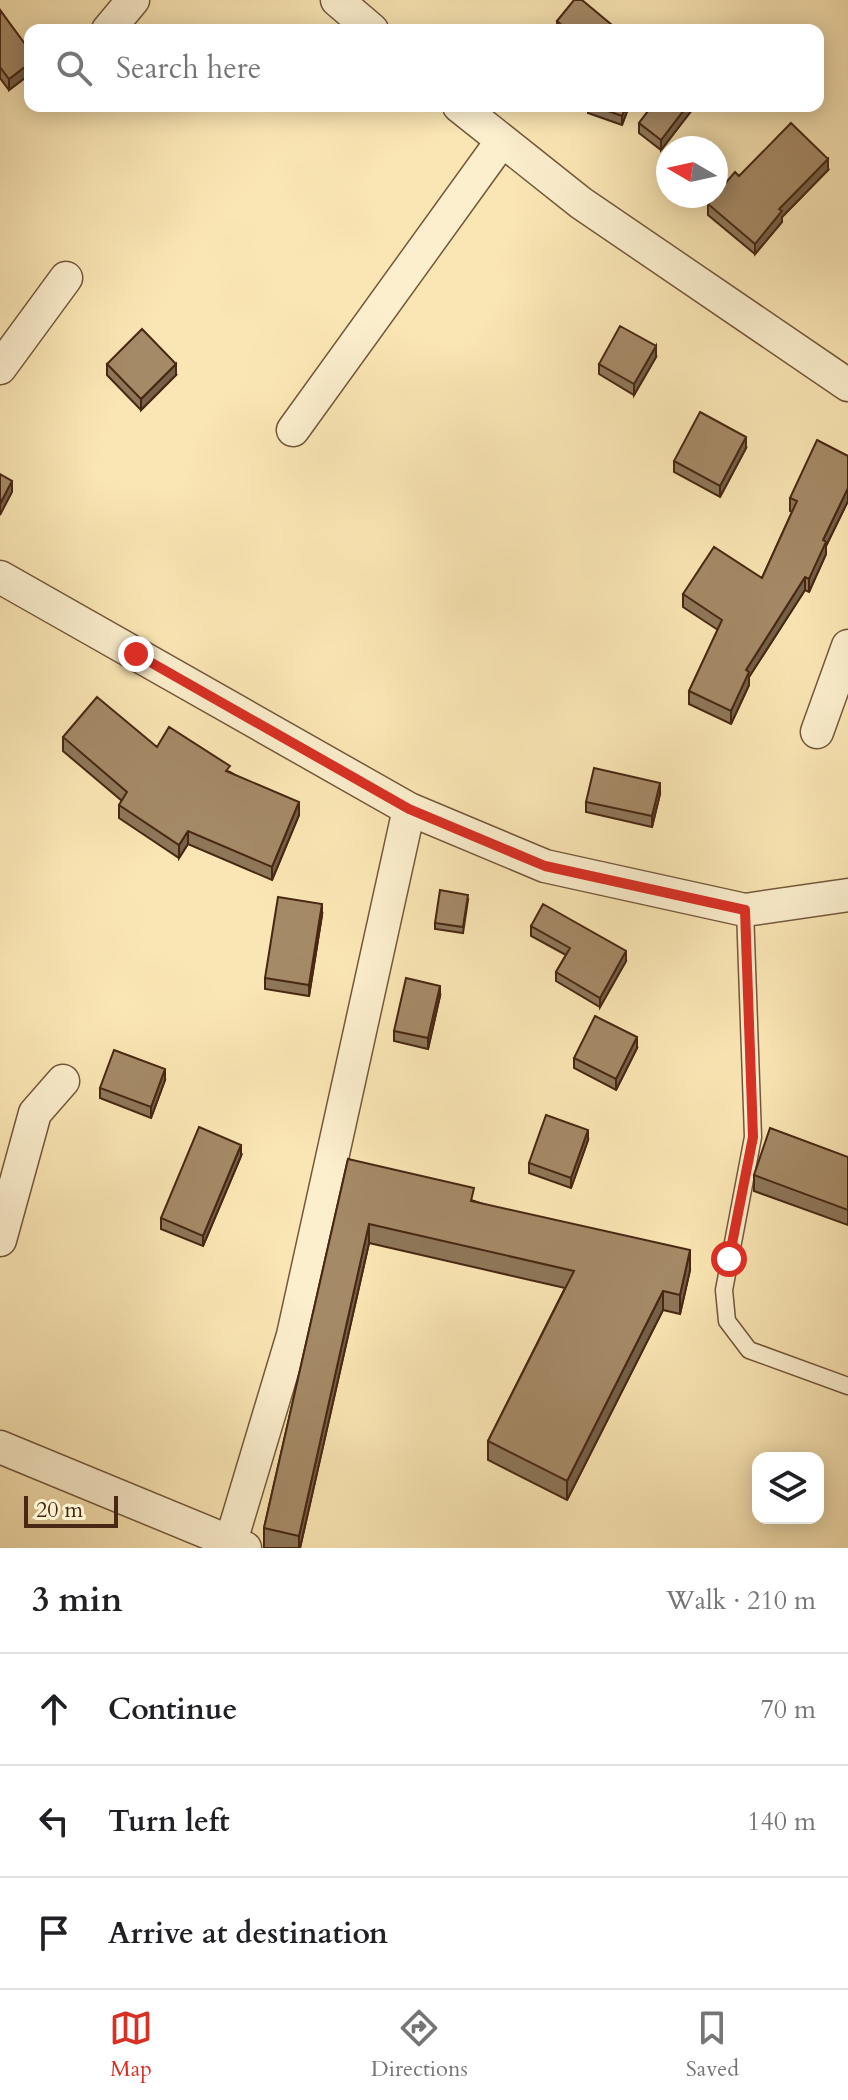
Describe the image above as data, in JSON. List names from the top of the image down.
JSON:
{
  "scale_bar": "20 m",
  "north": "left",
  "page": {
    "search": "Search here",
    "scale": "20 m",
    "heading": ["3 min", "Walk · 210 m"],
    "list": [
      ["Continue", "70 m"],
      ["Turn left", "140 m"],
      "Arrive at destination"
    ],
    "nav": ["Map", "Directions", "Saved"]
  }
}
